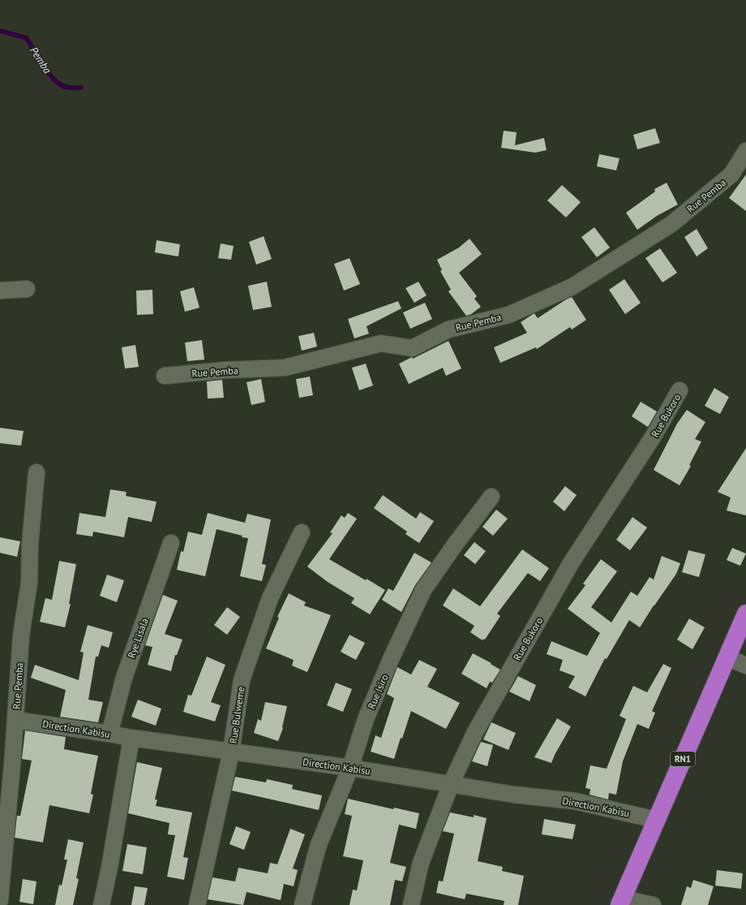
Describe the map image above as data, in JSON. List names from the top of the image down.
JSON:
{
  "streets": {
    "highway": ["RN1"],
    "street": [
      "Rue Pemba",
      "Rue Bukoro",
      "Rye Lisala",
      "Rue Isiro",
      "Rue Bulweme",
      "Direction Kabisu"
    ]
  },
  "crossings": [
    ["Rue Pemba", "Direction Kabisu"],
    ["Rue Bukoro", "Direction Kabisu"],
    ["Rye Lisala", "Direction Kabisu"],
    ["Rue Isiro", "Direction Kabisu"],
    ["Rue Bulweme", "Direction Kabisu"],
    ["Direction Kabisu", "RN1"]
  ],
  "water": ["Pemba"]
}
